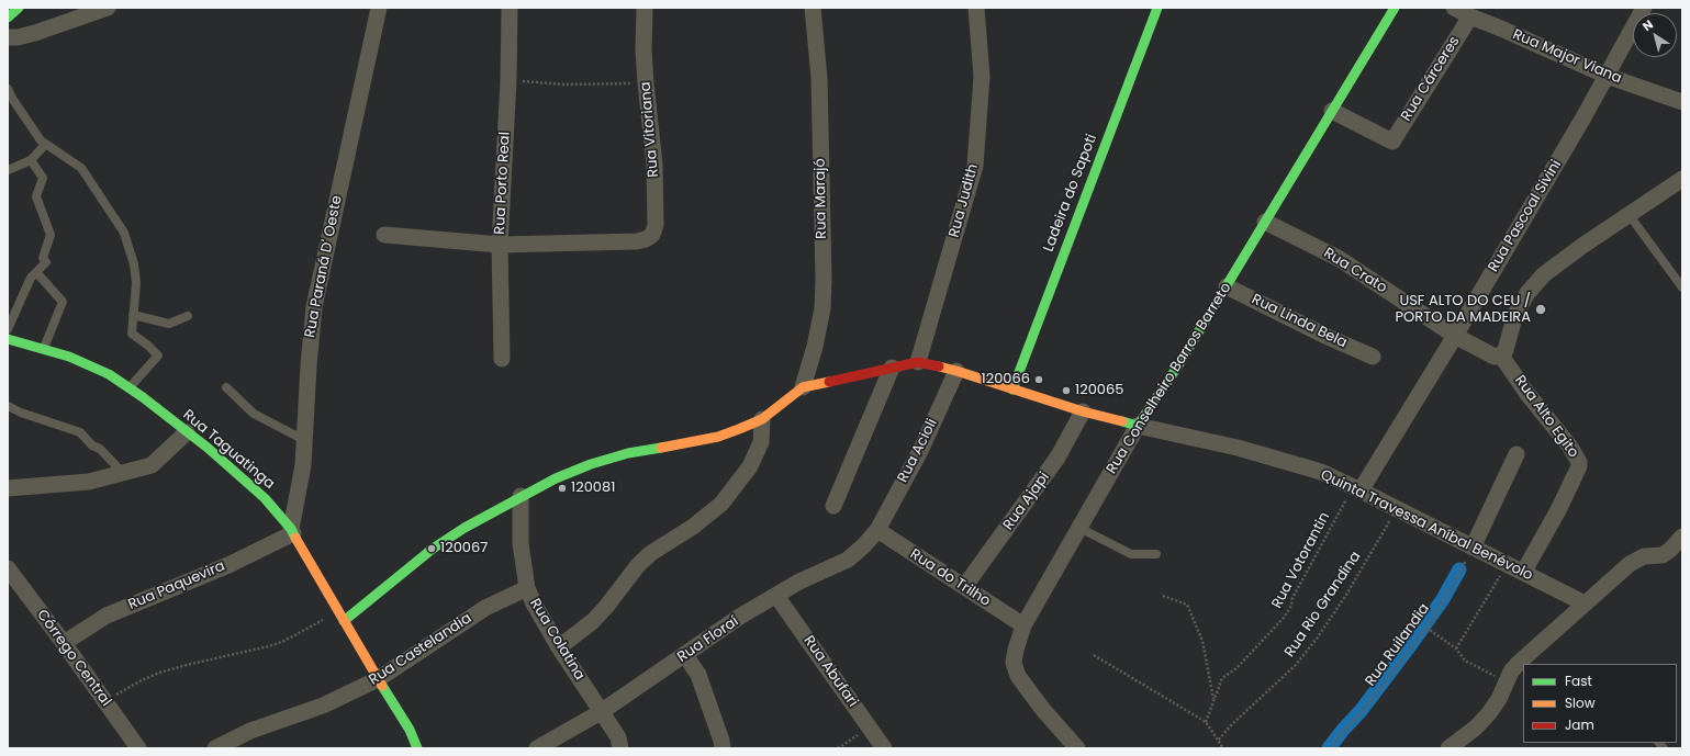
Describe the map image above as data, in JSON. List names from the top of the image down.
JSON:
{
  "streets": {
    "street": [
      "Rua Major Viana",
      "Rua Cárceres",
      "Rua Vitoriana",
      "Rua Porto Real",
      "Ladeira do Sapoti",
      "Rua Marajó",
      "Rua Judith",
      "Rua Pascoal Sivini",
      "Rua Paraná D' Oeste",
      "Rua Crato",
      "Rua Linda Bela",
      "Rua Conselheiro Barros Barreto",
      "Rua Alto Egito",
      "Rua Taguatinga",
      "Rua Acioli",
      "Rua Ajapi",
      "Quinta Travessa Aníbal Benévolo",
      "Rua do Trilho",
      "Rua Paquevira",
      "Rua Colatina",
      "Rua Floraí",
      "Rua Castelandia",
      "Córrego Central",
      "Rua Abufari"
    ],
    "path": ["Rua Votorantin", "Rua Rio Grandina", "Rua Ruilandia"]
  },
  "crossings": [
    ["Rua Major Viana", "Rua Cárceres"],
    ["Rua Major Viana", "Rua Pascoal Sivini"],
    ["Rua Cárceres", "Rua Conselheiro Barros Barreto"],
    ["Rua Vitoriana", "Rua Porto Real"],
    ["Ladeira do Sapoti", "Quinta Travessa Aníbal Benévolo"],
    ["Rua Marajó", "Quinta Travessa Aníbal Benévolo"],
    ["Rua Judith", "Quinta Travessa Aníbal Benévolo"],
    ["Rua Pascoal Sivini", "Rua Crato"],
    ["Rua Pascoal Sivini", "Quinta Travessa Aníbal Benévolo"],
    ["Rua Pascoal Sivini", "Rua Votorantin"],
    ["Rua Paraná D' Oeste", "Rua Taguatinga"],
    ["Rua Paraná D' Oeste", "Rua Paquevira"],
    ["Rua Crato", "Rua Conselheiro Barros Barreto"],
    ["Rua Crato", "Rua Alto Egito"],
    ["Rua Linda Bela", "Rua Conselheiro Barros Barreto"],
    ["Rua Conselheiro Barros Barreto", "Quinta Travessa Aníbal Benévolo"],
    ["Rua Conselheiro Barros Barreto", "Rua do Trilho"],
    ["Rua Alto Egito", "Quinta Travessa Aníbal Benévolo"],
    ["Rua Taguatinga", "Quinta Travessa Aníbal Benévolo"],
    ["Rua Taguatinga", "Rua Paquevira"],
    ["Rua Taguatinga", "Rua Castelandia"],
    ["Rua Acioli", "Quinta Travessa Aníbal Benévolo"],
    ["Rua Acioli", "Rua do Trilho"],
    ["Rua Acioli", "Rua Floraí"],
    ["Rua Ajapi", "Quinta Travessa Aníbal Benévolo"],
    ["Rua Ajapi", "Rua do Trilho"],
    ["Quinta Travessa Aníbal Benévolo", "Rua Votorantin"],
    ["Quinta Travessa Aníbal Benévolo", "Rua Rio Grandina"],
    ["Quinta Travessa Aníbal Benévolo", "Rua Colatina"],
    ["Quinta Travessa Aníbal Benévolo", "Rua Ruilandia"],
    ["Rua do Trilho", "Rua Floraí"],
    ["Rua Paquevira", "Córrego Central"],
    ["Rua Colatina", "Rua Floraí"],
    ["Rua Colatina", "Rua Castelandia"],
    ["Rua Floraí", "Rua Abufari"]
  ],
  "places": [
    "USF ALTO DO CEU / PORTO DA MADEIRA",
    "120066",
    "120065",
    "120081",
    "120067"
  ],
  "legend": ["Fast", "Slow", "Jam"],
  "north": "top left"
}
